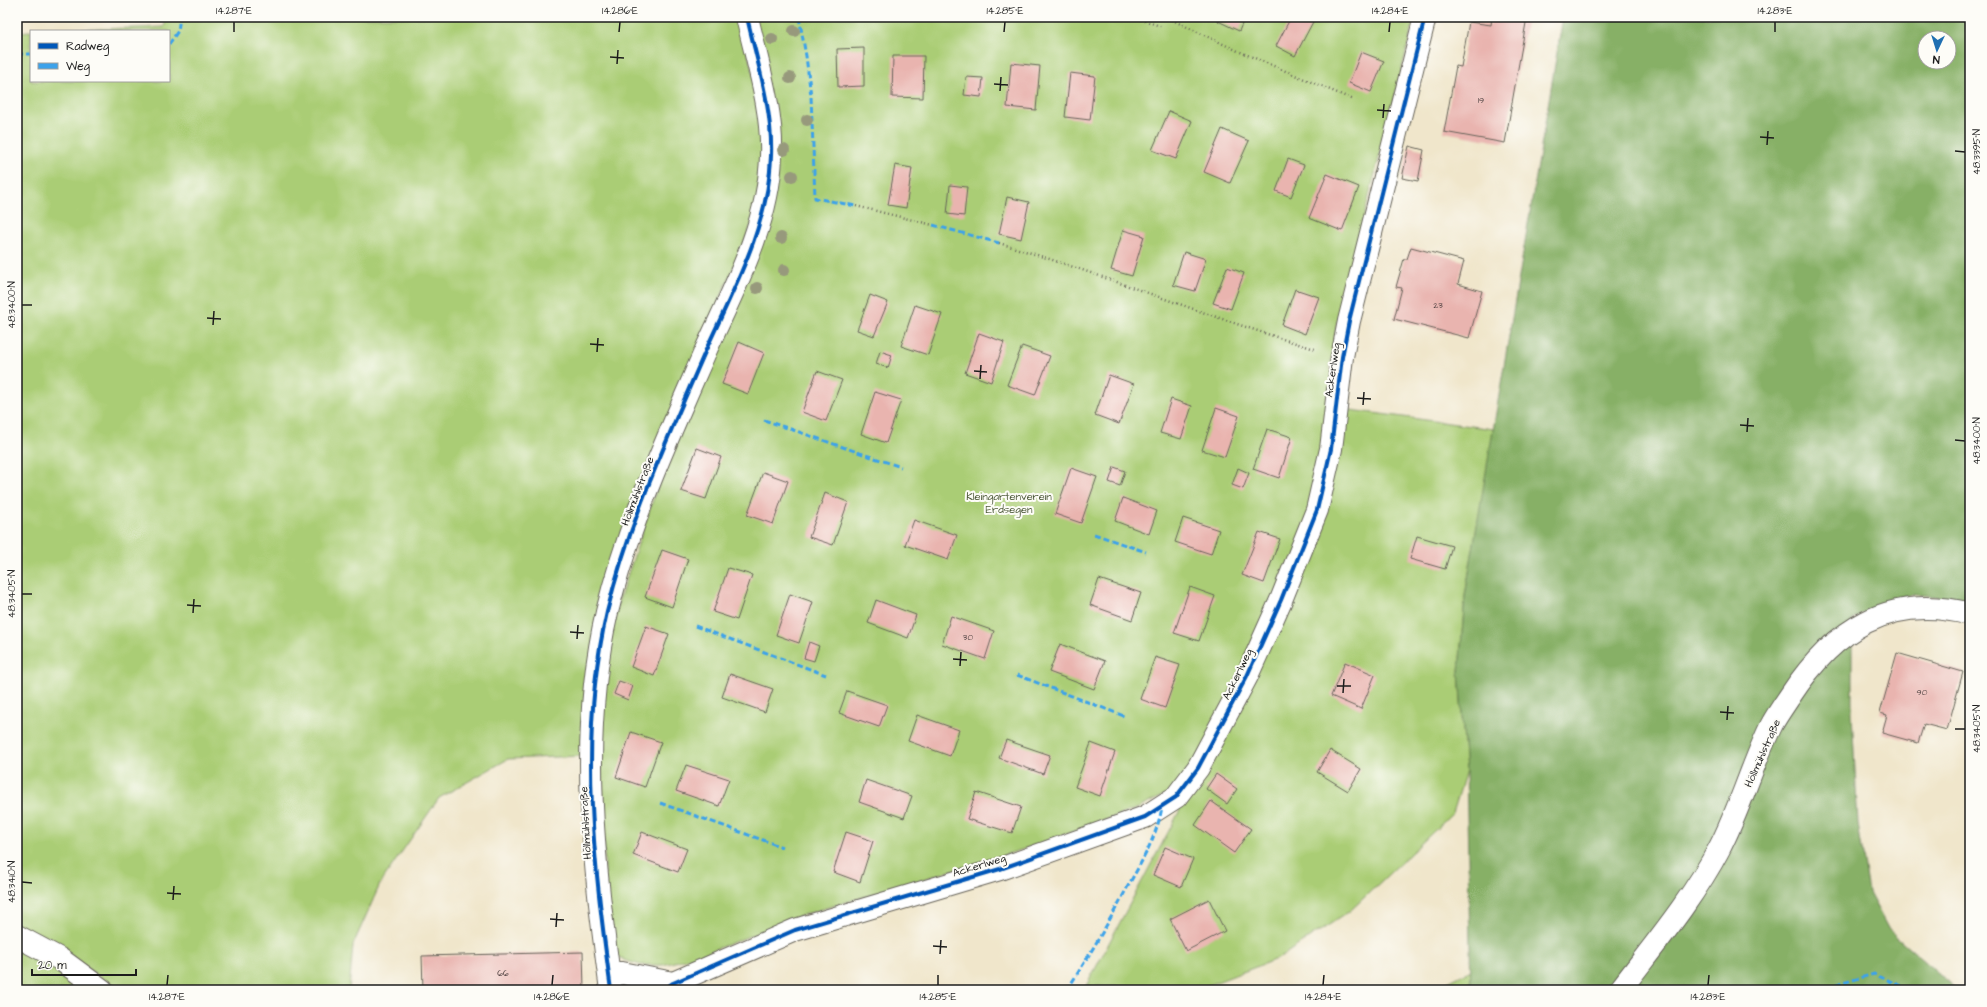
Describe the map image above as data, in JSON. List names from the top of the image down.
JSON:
{
  "streets": {
    "street": ["Ackerlweg", "Höllmühlstraße"]
  },
  "crossings": [
    ["Ackerlweg", "Höllmühlstraße"]
  ],
  "parks": ["Kleingartenverein Erdsegen"],
  "house_numbers": [
    "19",
    "23",
    "30",
    "90",
    "66"
  ],
  "legend": ["Radweg", "Weg"],
  "scale_bar": "20 m",
  "north": "bottom",
  "coordinates": [
    "14.287°E",
    "14.286°E",
    "14.285°E",
    "14.284°E",
    "14.283°E",
    "48.3395°N",
    "48.3400°N",
    "48.3405°N",
    "48.3410°N"
  ]
}
